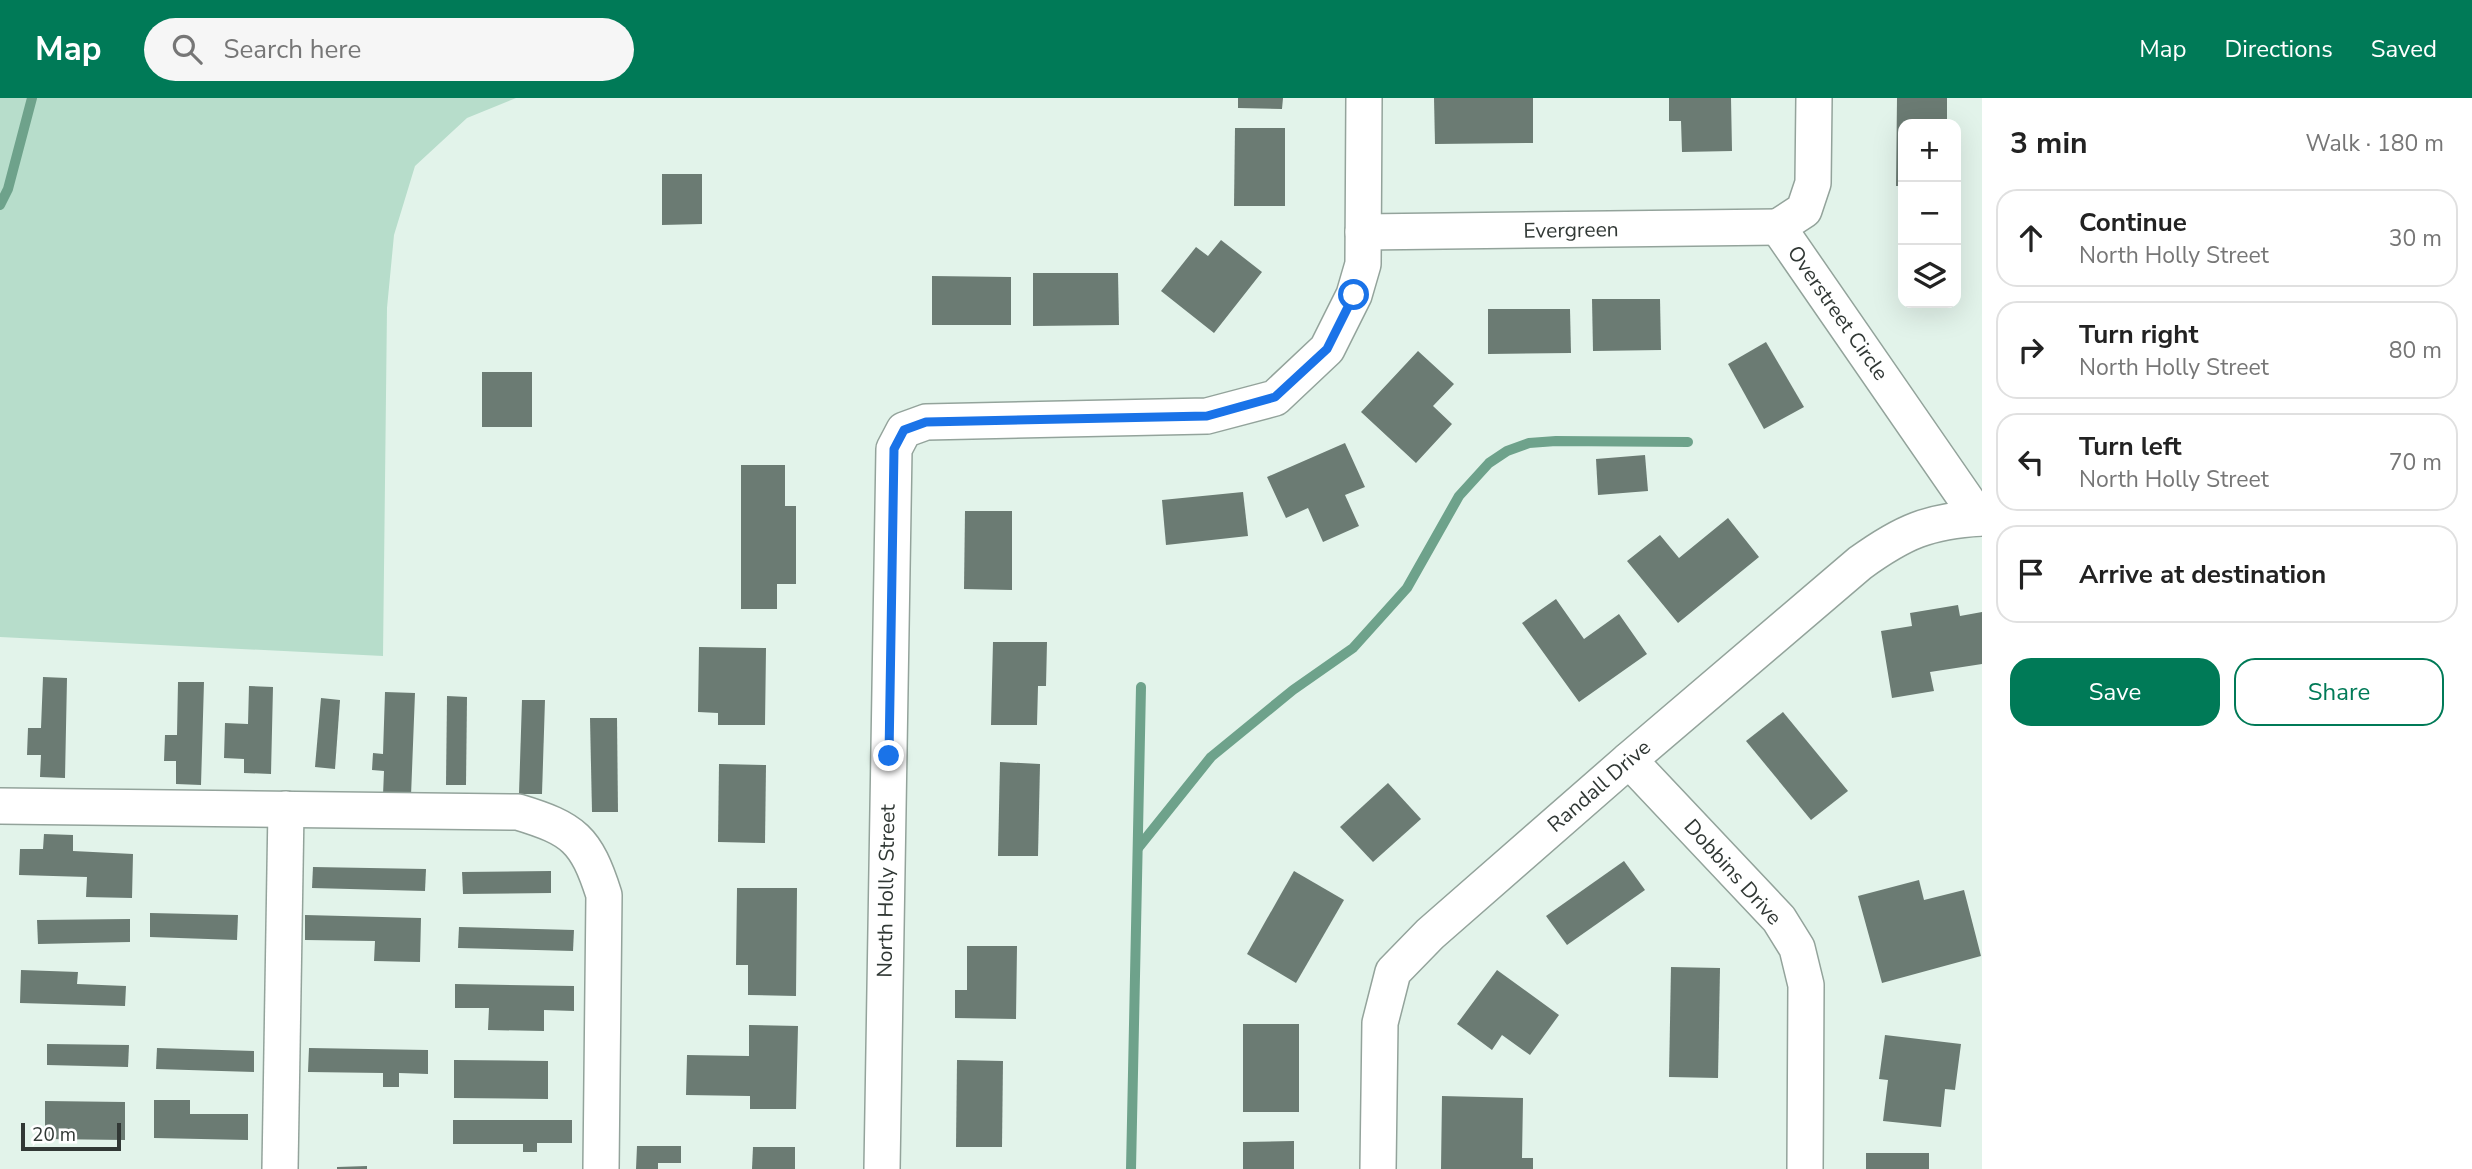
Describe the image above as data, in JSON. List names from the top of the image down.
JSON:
{
  "streets": {
    "street": [
      "Evergreen",
      "Overstreet Circle",
      "Randall Drive",
      "Dobbins Drive",
      "North Holly Street"
    ]
  },
  "crossings": [
    ["Evergreen", "Overstreet Circle"],
    ["Evergreen", "North Holly Street"],
    ["Overstreet Circle", "Randall Drive"],
    ["Randall Drive", "Dobbins Drive"]
  ],
  "scale_bar": "20 m",
  "page": {
    "header": "Map",
    "search": "Search here",
    "nav": ["Map", "Directions", "Saved"],
    "heading": ["3 min", "Walk · 180 m"],
    "map_buttons": ["+", "−"],
    "list": [
      ["Continue", "North Holly Street", "30 m"],
      ["Turn right", "North Holly Street", "80 m"],
      ["Turn left", "North Holly Street", "70 m"],
      "Arrive at destination"
    ],
    "buttons": ["Save", "Share"],
    "scale": "20 m"
  }
}
